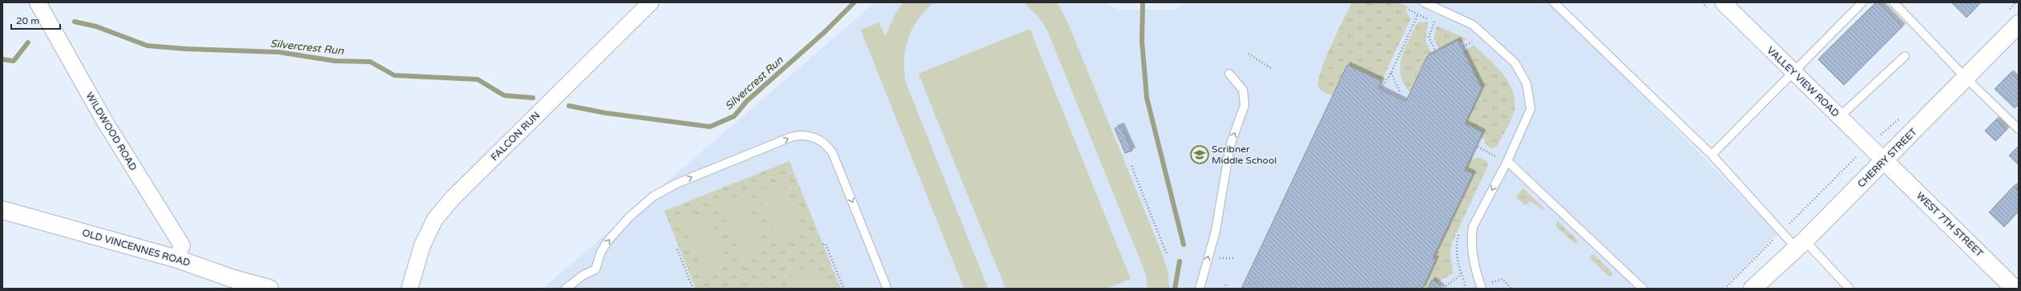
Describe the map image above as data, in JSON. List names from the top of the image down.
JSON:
{
  "streets": {
    "street": [
      "VALLEY VIEW ROAD",
      "WILDWOOD ROAD",
      "FALCON RUN",
      "CHERRY STREET",
      "WEST 7TH STREET",
      "OLD VINCENNES ROAD"
    ]
  },
  "crossings": [
    ["VALLEY VIEW ROAD", "CHERRY STREET"],
    ["VALLEY VIEW ROAD", "WEST 7TH STREET"],
    ["WILDWOOD ROAD", "OLD VINCENNES ROAD"],
    ["CHERRY STREET", "WEST 7TH STREET"]
  ],
  "water": ["Silvercrest Run"],
  "places": {
    "school or university": ["Scribner Middle School"]
  },
  "scale_bar": "20 m"
}
